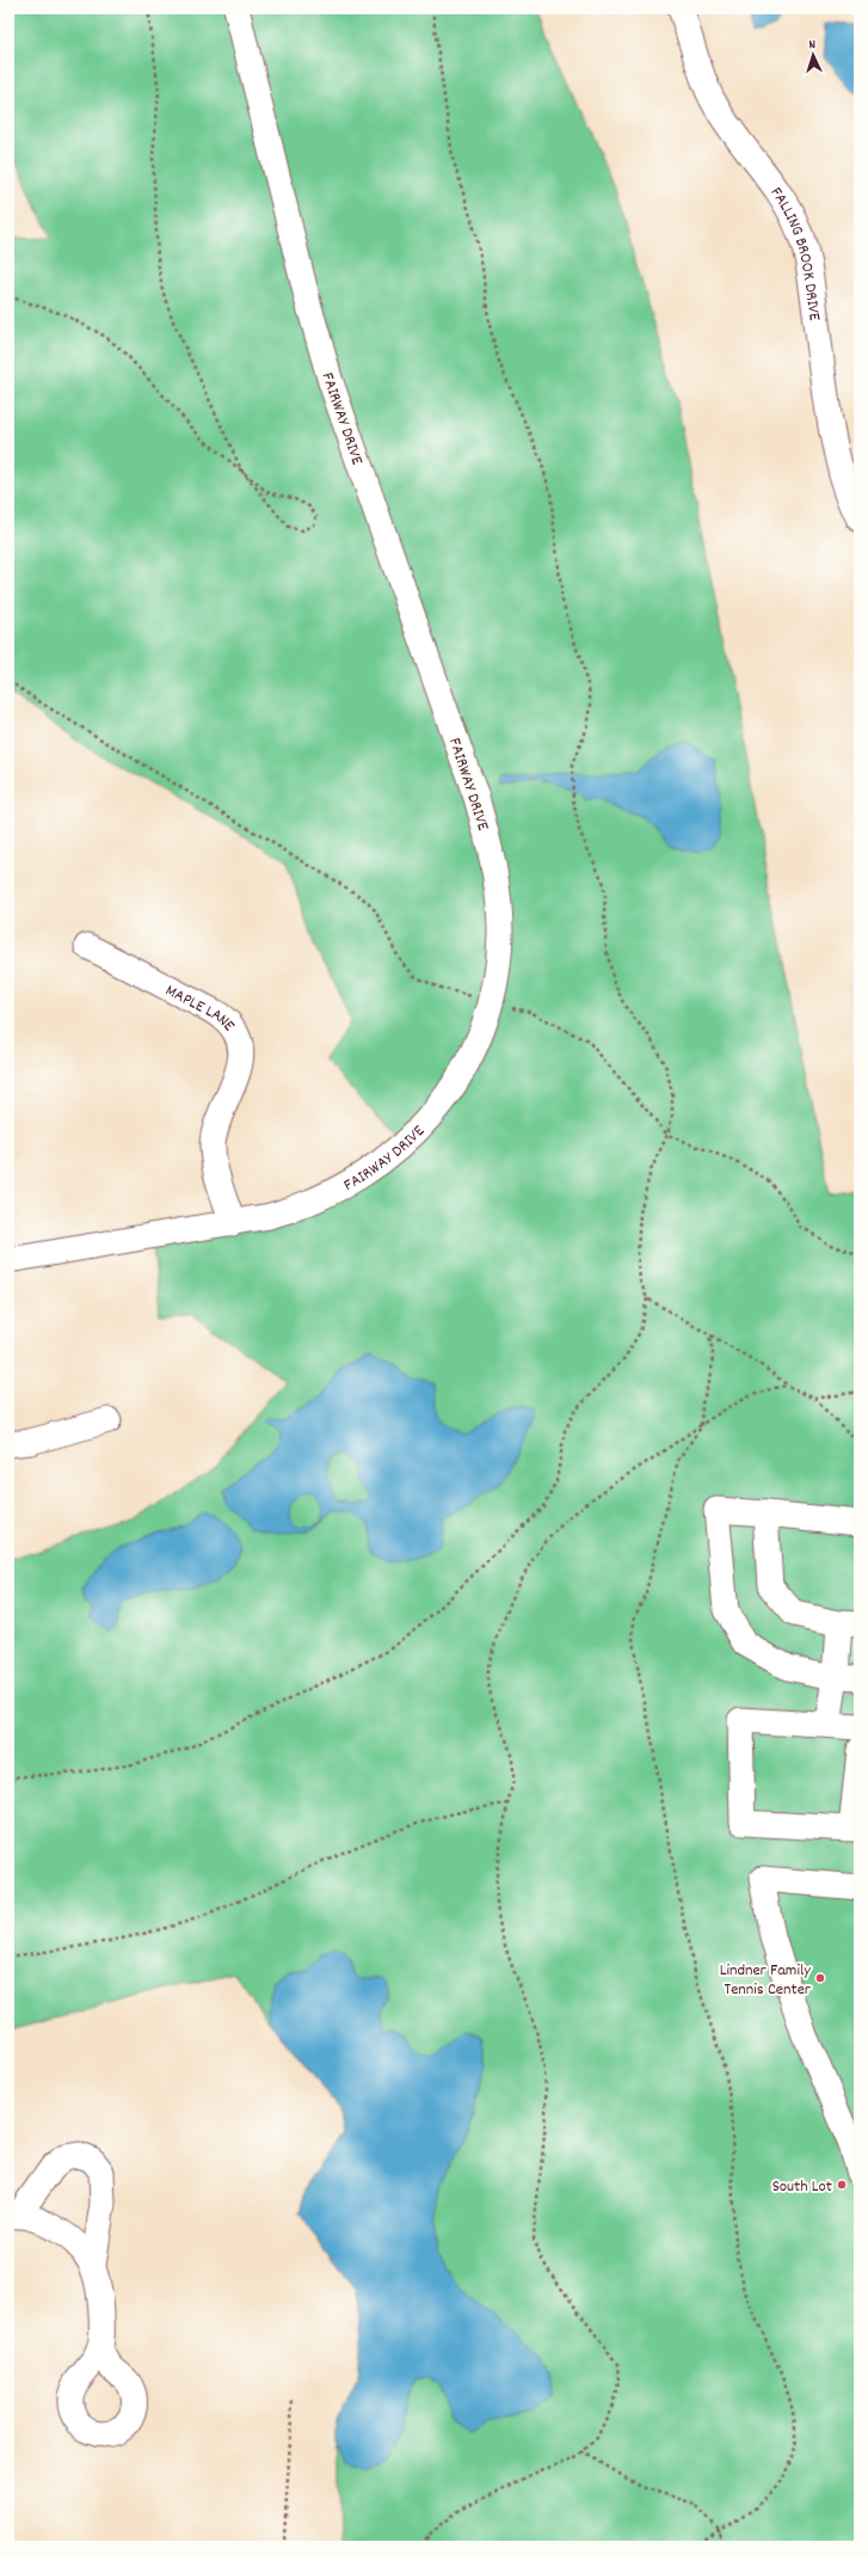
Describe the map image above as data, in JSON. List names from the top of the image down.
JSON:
{
  "streets": {
    "street": ["FALLING BROOK DRIVE", "FAIRWAY DRIVE", "MAPLE LANE"]
  },
  "crossings": [
    ["FAIRWAY DRIVE", "MAPLE LANE"]
  ],
  "places": ["Lindner Family Tennis Center", "South Lot"],
  "north": "top"
}
